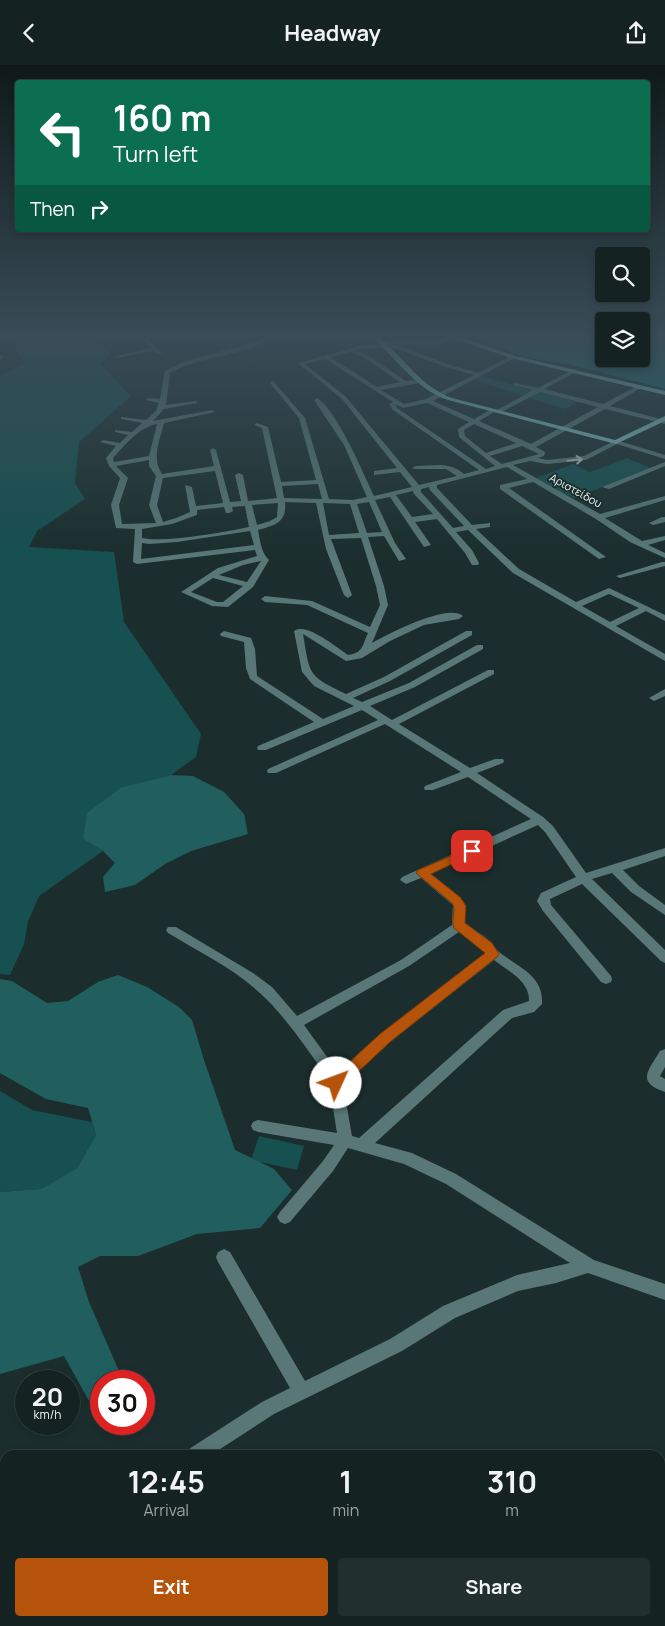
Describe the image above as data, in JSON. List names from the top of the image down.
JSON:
{
  "streets": {
    "street": ["Αριστείδου"]
  },
  "page": {
    "header": "Headway",
    "turn": ["160 m", "Turn left"],
    "then": "Then",
    "speed": "20 km/h",
    "limit": "30",
    "eta": [
      "12:45",
      "Arrival",
      "1",
      "min",
      "310",
      "m"
    ],
    "buttons": ["Exit", "Share"]
  }
}
